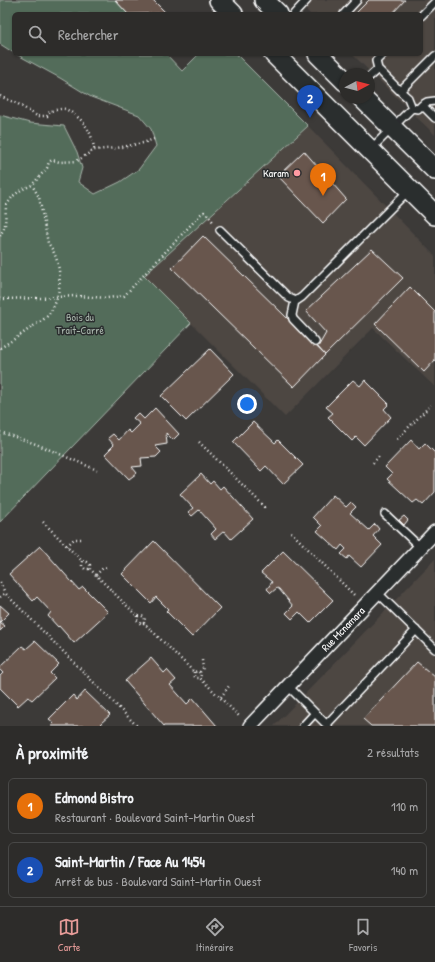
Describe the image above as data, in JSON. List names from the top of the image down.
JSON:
{
  "streets": {
    "street": ["Rue Mcnamara"]
  },
  "parks": ["Bois du Trait-Carré"],
  "places": ["Karam"],
  "north": "right",
  "page": {
    "search": "Rechercher",
    "pins": ["2", "1"],
    "heading": ["À proximité", "2 résultats"],
    "list": [
      {
        "mark": "1",
        "name": "Edmond Bistro",
        "note": "Restaurant · Boulevard Saint-Martin Ouest",
        "value": "110 m"
      },
      {
        "mark": "2",
        "name": "Saint-Martin / Face Au 1454",
        "note": "Arrêt de bus · Boulevard Saint-Martin Ouest",
        "value": "140 m"
      }
    ],
    "nav": ["Carte", "Itinéraire", "Favoris"]
  }
}
